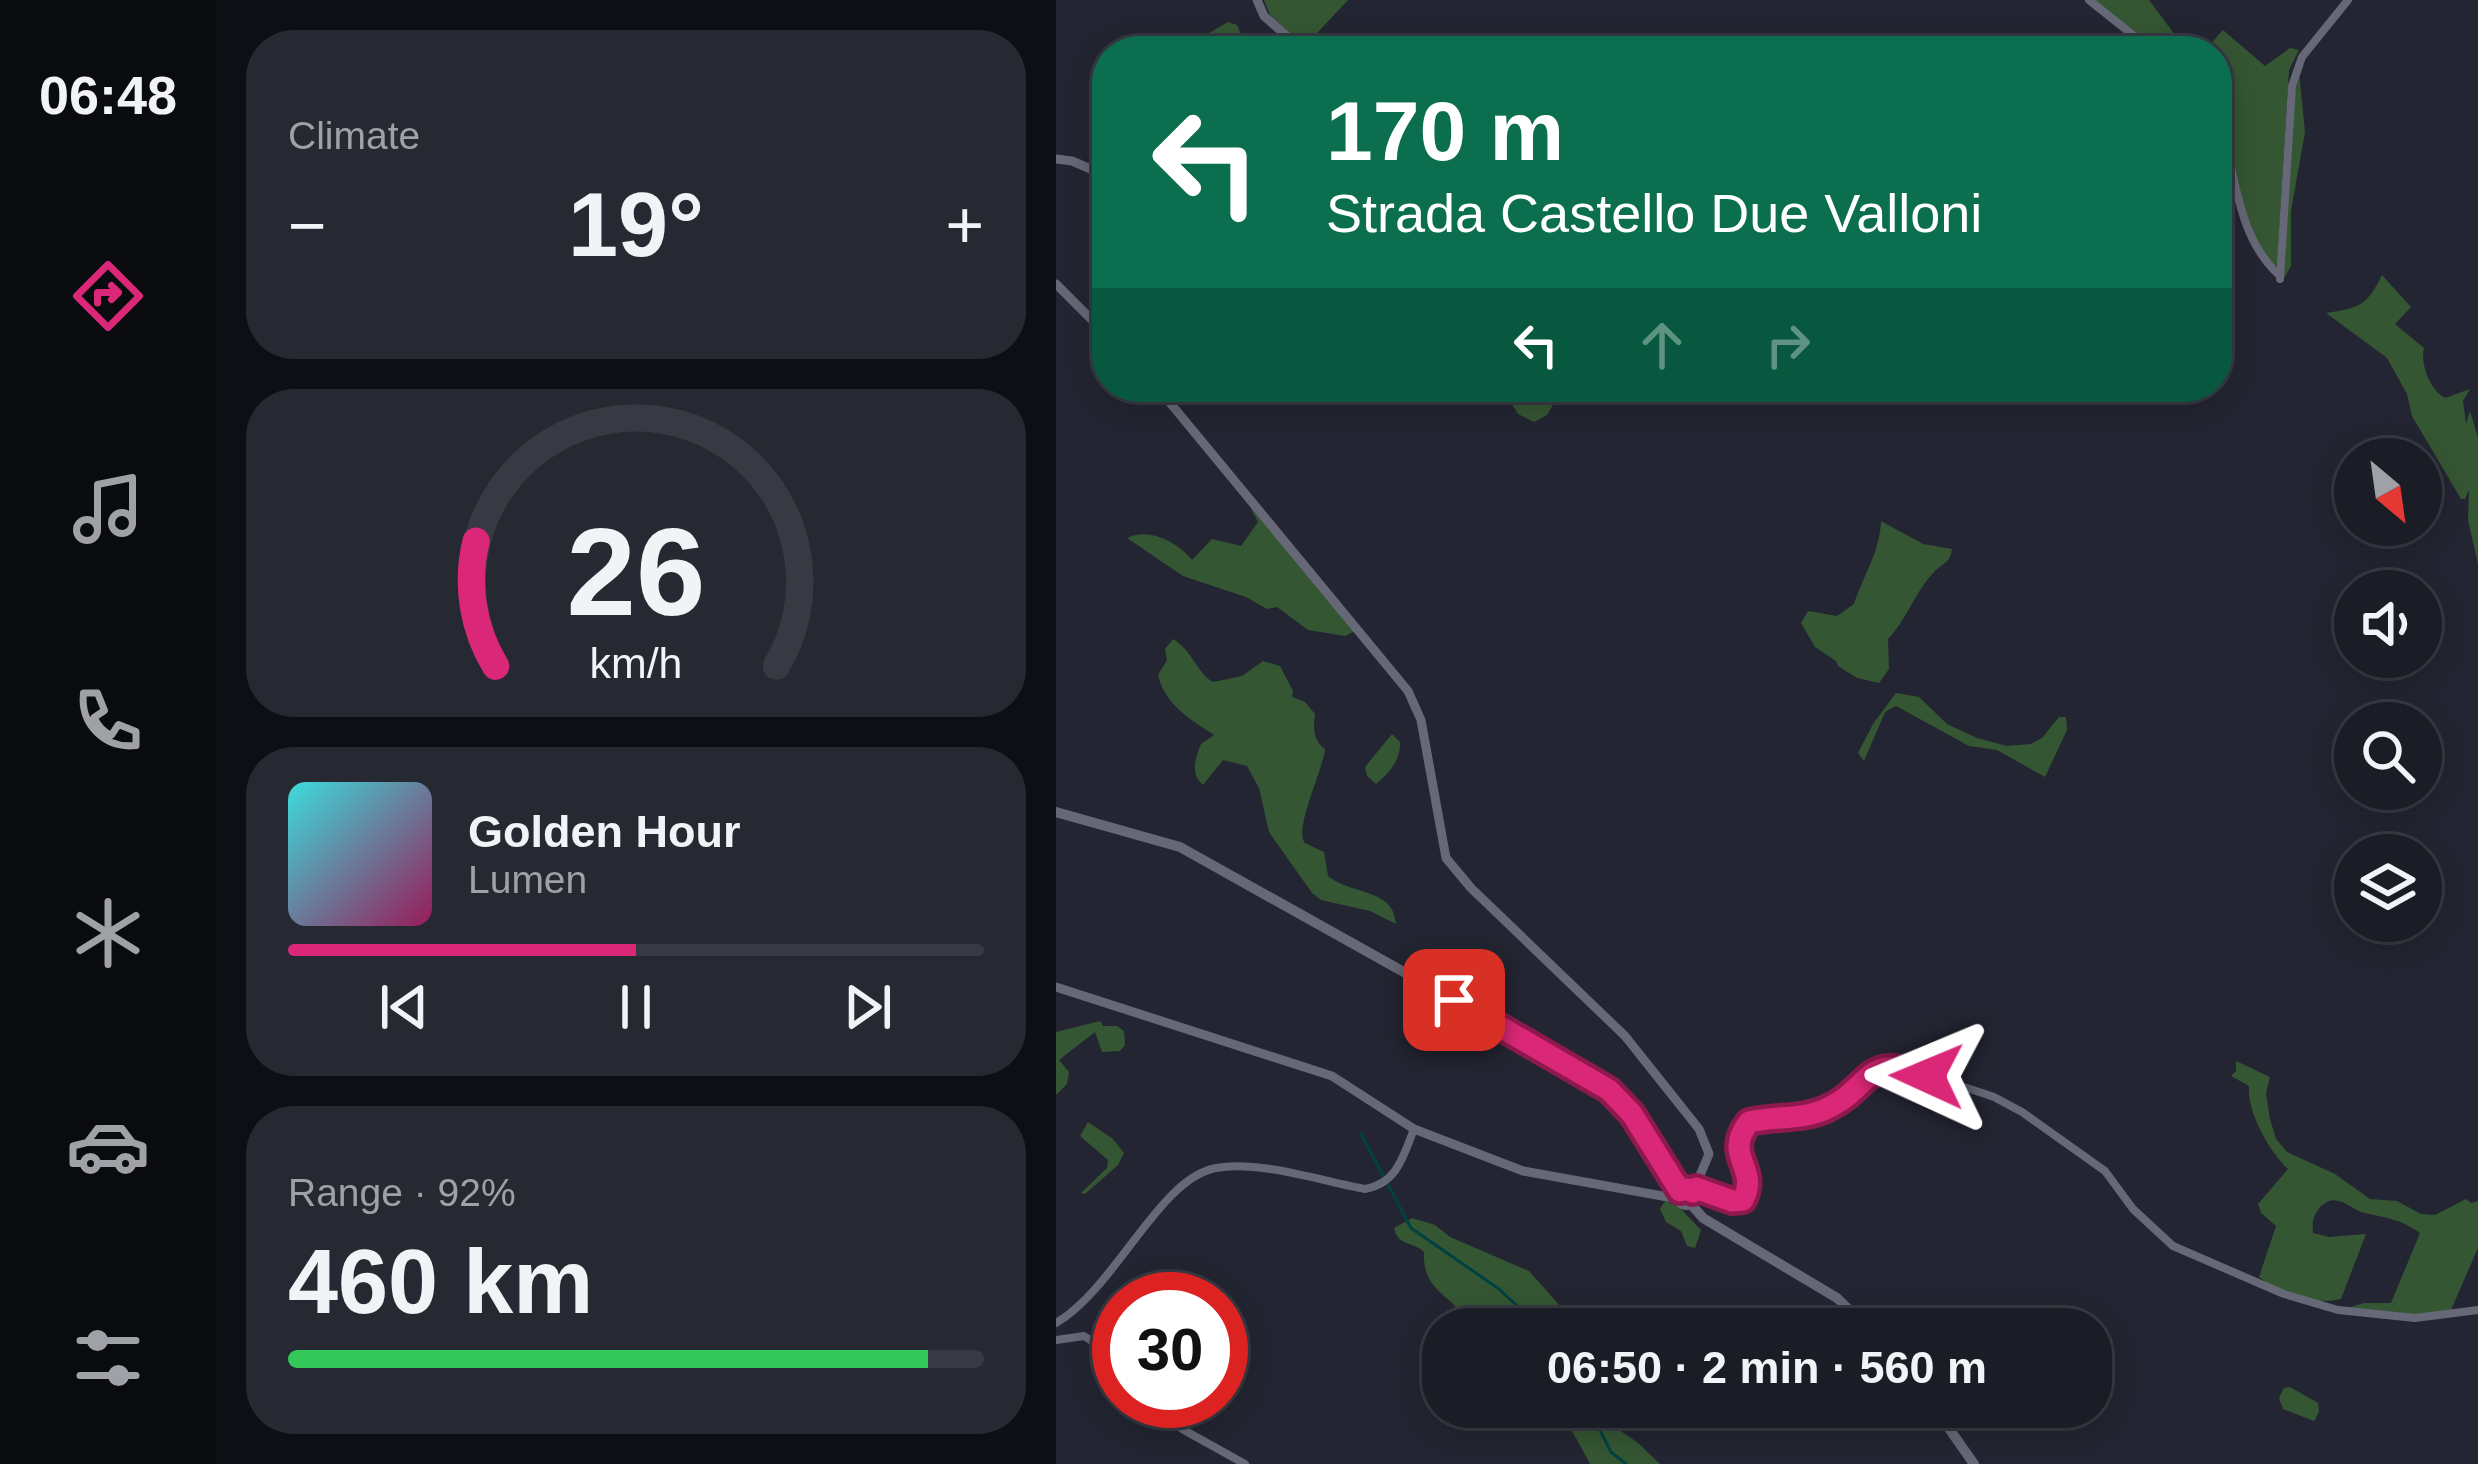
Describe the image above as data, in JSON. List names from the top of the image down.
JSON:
{
  "north": "bottom right",
  "page": {
    "tabs": "06:48",
    "tile": [
      "Climate",
      ["Range · 92%", "460 km"]
    ],
    "turn": ["170 m", "Strada Castello Due Valloni"],
    "heat": ["−", "19°", "+"],
    "song": ["Golden Hour", "Lumen"],
    "limit": "30",
    "trip": "06:50 · 2 min · 560 m",
    "gauge": ["26", "km/h"]
  }
}
